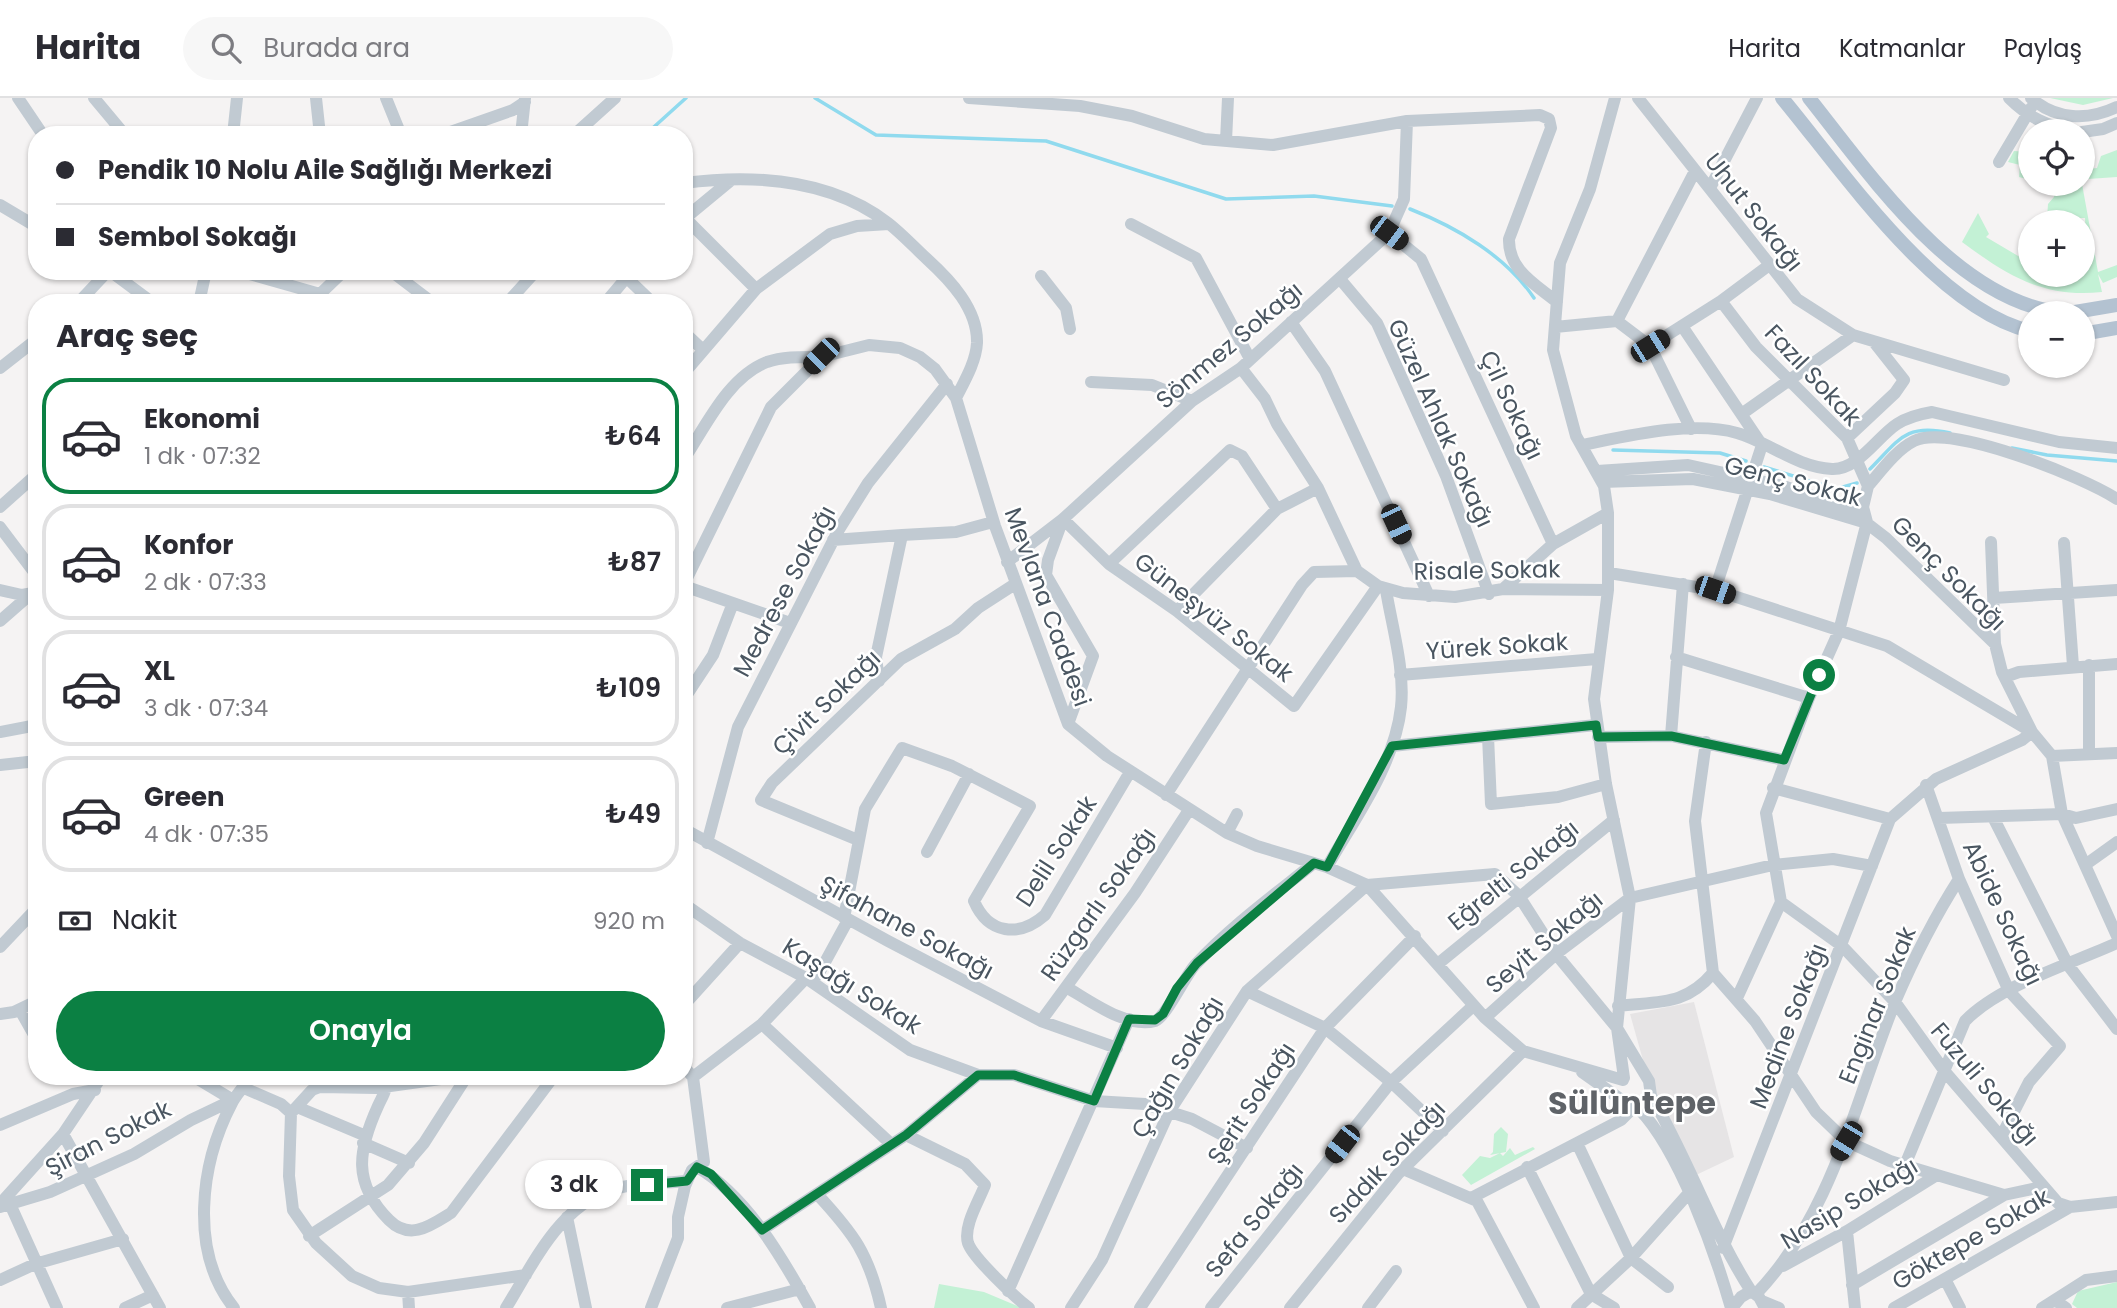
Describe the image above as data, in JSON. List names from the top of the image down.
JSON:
{
  "streets": {
    "street": [
      "Uhut Sokağı",
      "Sönmez Sokağı",
      "Fazıl Sokak",
      "Çil Sokağı",
      "Güzel Ahlak Sokağı",
      "Genç Sokak",
      "Risale Sokak",
      "Genç Sokağı",
      "Medrese Sokağı",
      "Mevlana Caddesi",
      "Güneşyüz Sokak",
      "Yürek Sokak",
      "Çivit Sokağı",
      "Delil Sokak",
      "Eğrelti Sokağı",
      "Rüzgarlı Sokağı",
      "Abide Sokağı",
      "Şifahane Sokağı",
      "Seyit Sokağı",
      "Kaşağı Sokak",
      "Enginar Sokak",
      "Medine Sokağı",
      "Çağın Sokağı",
      "Fuzuli Sokağı",
      "Şerit Sokağı",
      "Şiran Sokak",
      "Sıddık Sokağı",
      "Nasip Sokağı",
      "Sefa Sokağı",
      "Göktepe Sokak"
    ]
  },
  "crossings": [
    ["Sönmez Sokağı", "Çil Sokağı"],
    ["Sönmez Sokağı", "Güzel Ahlak Sokağı"],
    ["Sönmez Sokağı", "Risale Sokak"],
    ["Sönmez Sokağı", "Mevlana Caddesi"],
    ["Sönmez Sokağı", "Güneşyüz Sokak"],
    ["Fazıl Sokak", "Genç Sokak"],
    ["Fazıl Sokak", "Genç Sokağı"],
    ["Fazıl Sokak", "Fuzuli Sokağı"],
    ["Güzel Ahlak Sokağı", "Risale Sokak"],
    ["Genç Sokak", "Genç Sokağı"],
    ["Risale Sokak", "Güneşyüz Sokak"],
    ["Medrese Sokağı", "Mevlana Caddesi"],
    ["Medrese Sokağı", "Şifahane Sokağı"],
    ["Mevlana Caddesi", "Çivit Sokağı"],
    ["Mevlana Caddesi", "Delil Sokak"],
    ["Mevlana Caddesi", "Eğrelti Sokağı"],
    ["Mevlana Caddesi", "Rüzgarlı Sokağı"],
    ["Mevlana Caddesi", "Seyit Sokağı"],
    ["Mevlana Caddesi", "Enginar Sokak"],
    ["Mevlana Caddesi", "Çağın Sokağı"],
    ["Mevlana Caddesi", "Şerit Sokağı"],
    ["Mevlana Caddesi", "Sıddık Sokağı"],
    ["Mevlana Caddesi", "Sefa Sokağı"],
    ["Rüzgarlı Sokağı", "Şifahane Sokağı"],
    ["Abide Sokağı", "Enginar Sokak"],
    ["Abide Sokağı", "Fuzuli Sokağı"],
    ["Kaşağı Sokak", "Çağın Sokağı"],
    ["Kaşağı Sokak", "Şerit Sokağı"],
    ["Enginar Sokak", "Fuzuli Sokağı"],
    ["Enginar Sokak", "Nasip Sokağı"],
    ["Medine Sokağı", "Fuzuli Sokağı"],
    ["Fuzuli Sokağı", "Göktepe Sokak"]
  ],
  "districts": ["Sülüntepe"],
  "page": {
    "header": "Harita",
    "search": "Burada ara",
    "nav": ["Harita", "Katmanlar", "Paylaş"],
    "map_buttons": ["+", "−"],
    "banner": ["Pendik 10 Nolu Aile Sağlığı Merkezi", "Sembol Sokağı"],
    "heading": "Araç seç",
    "list": [
      {
        "name": "Ekonomi",
        "note": "1 dk · 07:32",
        "value": "₺64"
      },
      {
        "name": "Konfor",
        "note": "2 dk · 07:33",
        "value": "₺87"
      },
      {
        "name": "XL",
        "note": "3 dk · 07:34",
        "value": "₺109"
      },
      {
        "name": "Green",
        "note": "4 dk · 07:35",
        "value": "₺49"
      }
    ],
    "pay": ["Nakit", "920 m"],
    "buttons": "Onayla",
    "bubble": "3 dk"
  }
}
